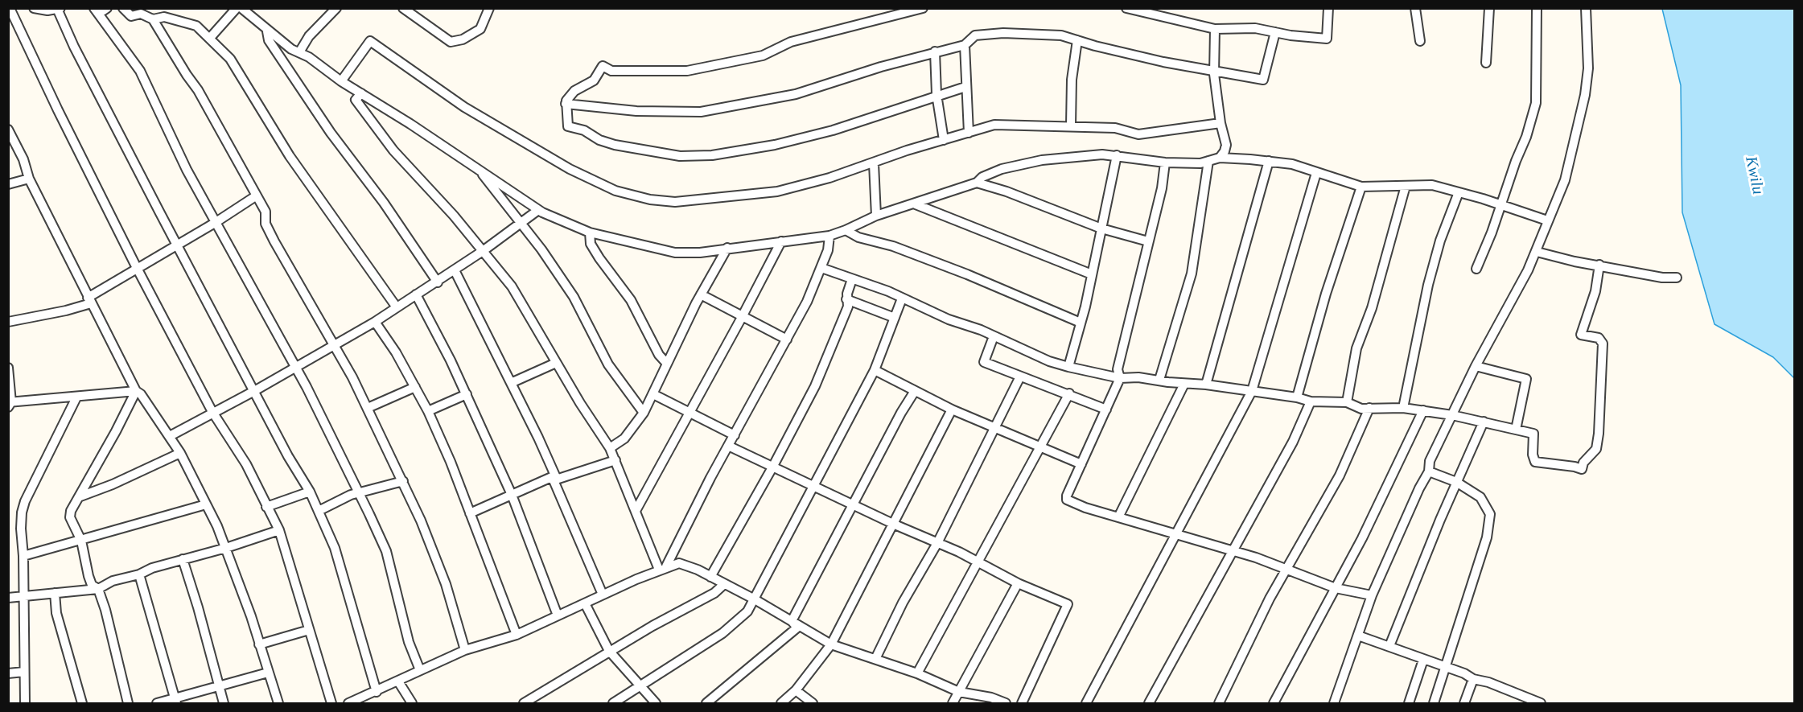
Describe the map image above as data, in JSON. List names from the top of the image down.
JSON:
{
  "water": ["Kwilu"]
}
